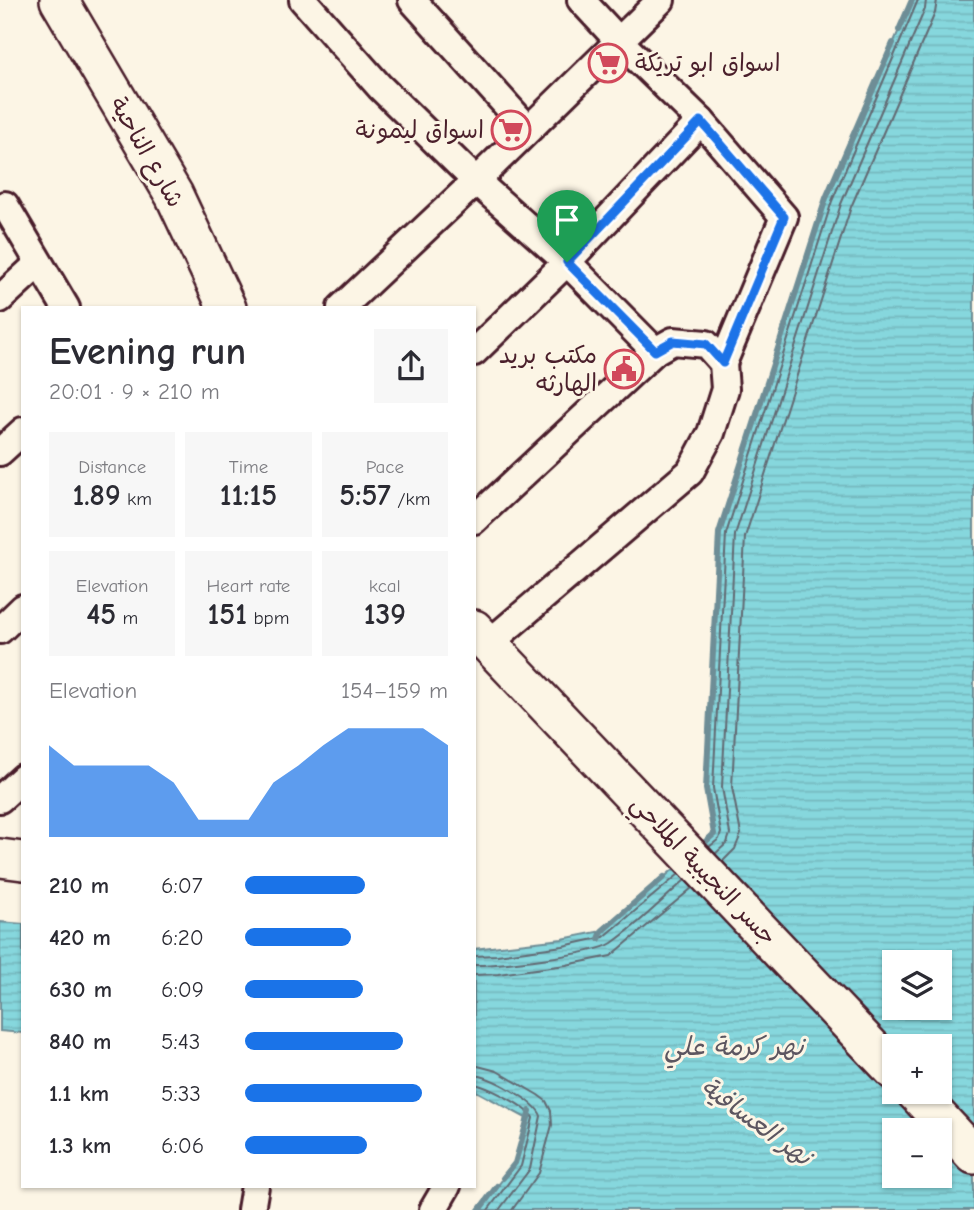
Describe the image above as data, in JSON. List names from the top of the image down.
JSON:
{
  "streets": {
    "main road": ["شارع الناحية", "جسر النجيبية الملاحي"]
  },
  "water": ["نهر كرمة علي", "نهر العسافية"],
  "places": {
    "supermarket": ["اسواق ابو تريكة", "اسواق ليمونة"],
    "public building": ["مكتب بريد الهارثه"]
  },
  "page": {
    "heading": ["Evening run", "20:01 · 9 × 210 m"],
    "stats": [
      ["Distance", "1.89 km"],
      ["Time", "11:15"],
      ["Pace", "5:57 /km"],
      ["Elevation", "45 m"],
      ["Heart rate", "151 bpm"],
      ["kcal", "139"]
    ],
    "chart": ["Elevation", "154–159 m"],
    "list": [
      {
        "name": "210 m",
        "note": "6:07"
      },
      {
        "name": "420 m",
        "note": "6:20"
      },
      {
        "name": "630 m",
        "note": "6:09"
      },
      {
        "name": "840 m",
        "note": "5:43"
      },
      {
        "name": "1.1 km",
        "note": "5:33"
      },
      {
        "name": "1.3 km",
        "note": "6:06"
      }
    ],
    "map_buttons": ["+", "−"]
  }
}
